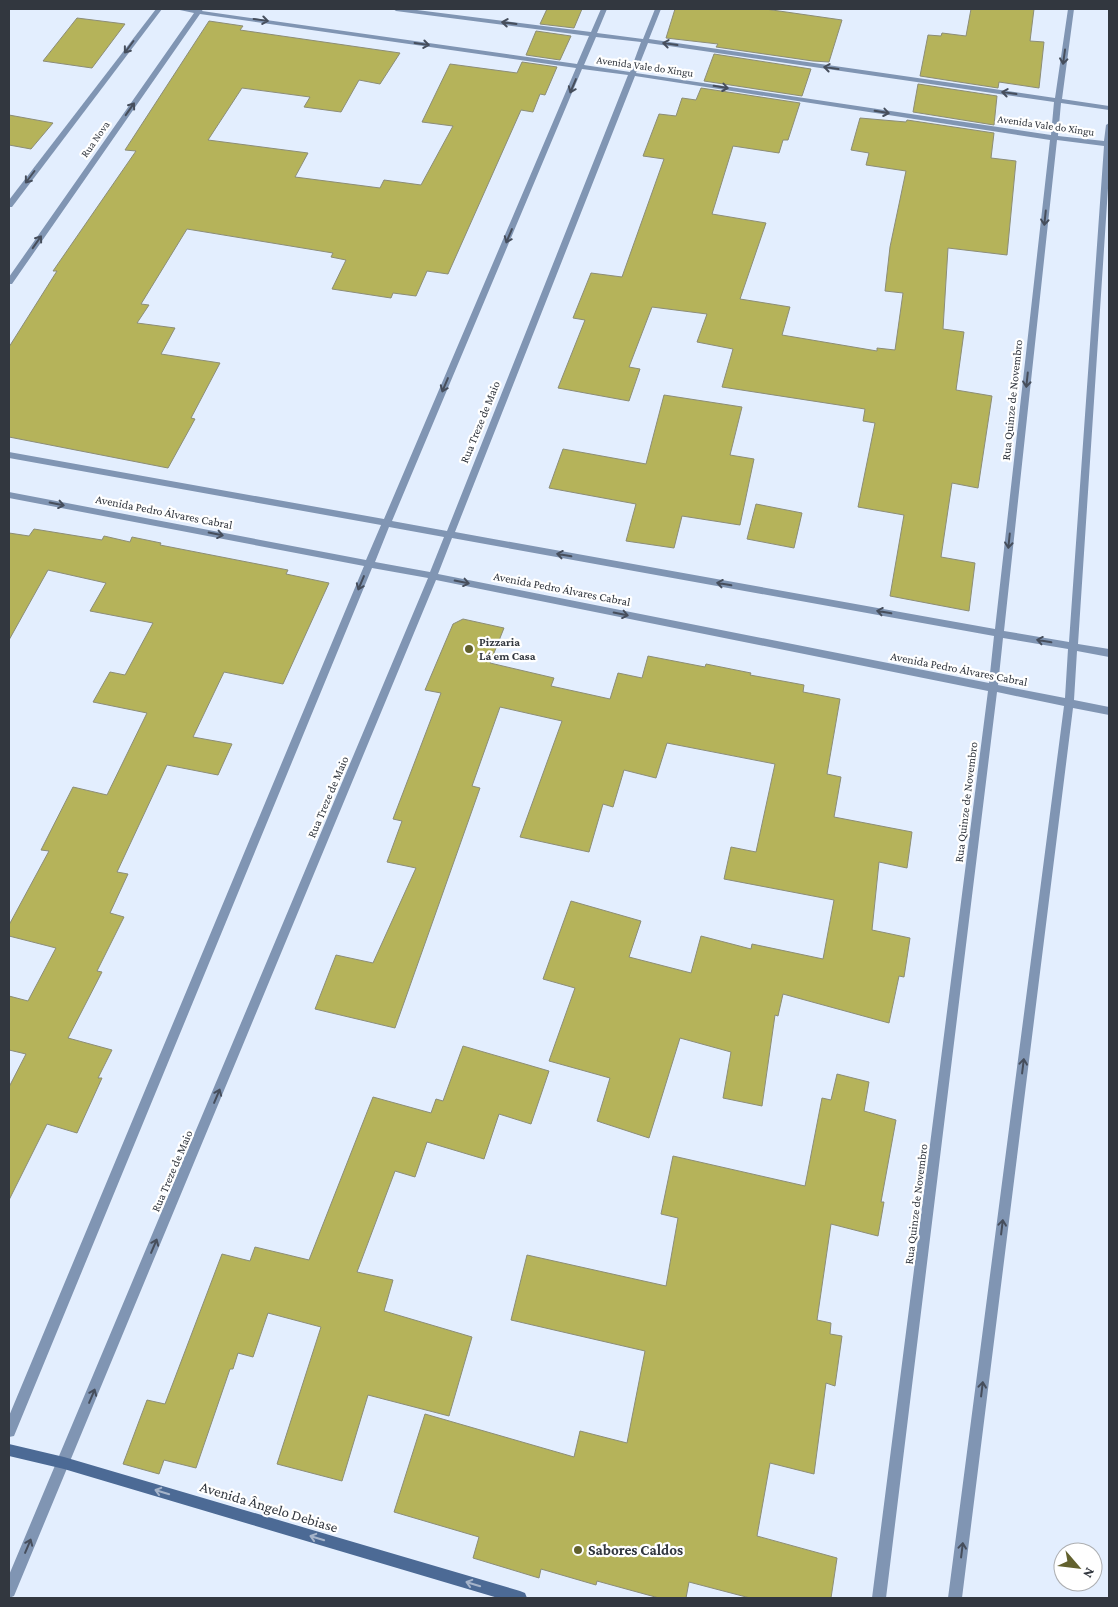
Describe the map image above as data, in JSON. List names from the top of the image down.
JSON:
{
  "streets": {
    "street": [
      "Avenida Vale do Xingu",
      "Rua Nova",
      "Rua Quinze de Novembro",
      "Rua Treze de Maio",
      "Avenida Pedro Álvares Cabral",
      "Avenida Ângelo Debiase"
    ]
  },
  "crossings": [
    ["Avenida Vale do Xingu", "Rua Nova"],
    ["Avenida Vale do Xingu", "Rua Quinze de Novembro"],
    ["Avenida Vale do Xingu", "Rua Treze de Maio"],
    ["Rua Quinze de Novembro", "Avenida Pedro Álvares Cabral"],
    ["Rua Treze de Maio", "Avenida Pedro Álvares Cabral"],
    ["Rua Treze de Maio", "Avenida Ângelo Debiase"]
  ],
  "one_way": ["Avenida Ângelo Debiase"],
  "places": ["Pizzaria Lá em Casa", "Sabores Caldos"],
  "north": "bottom right"
}
